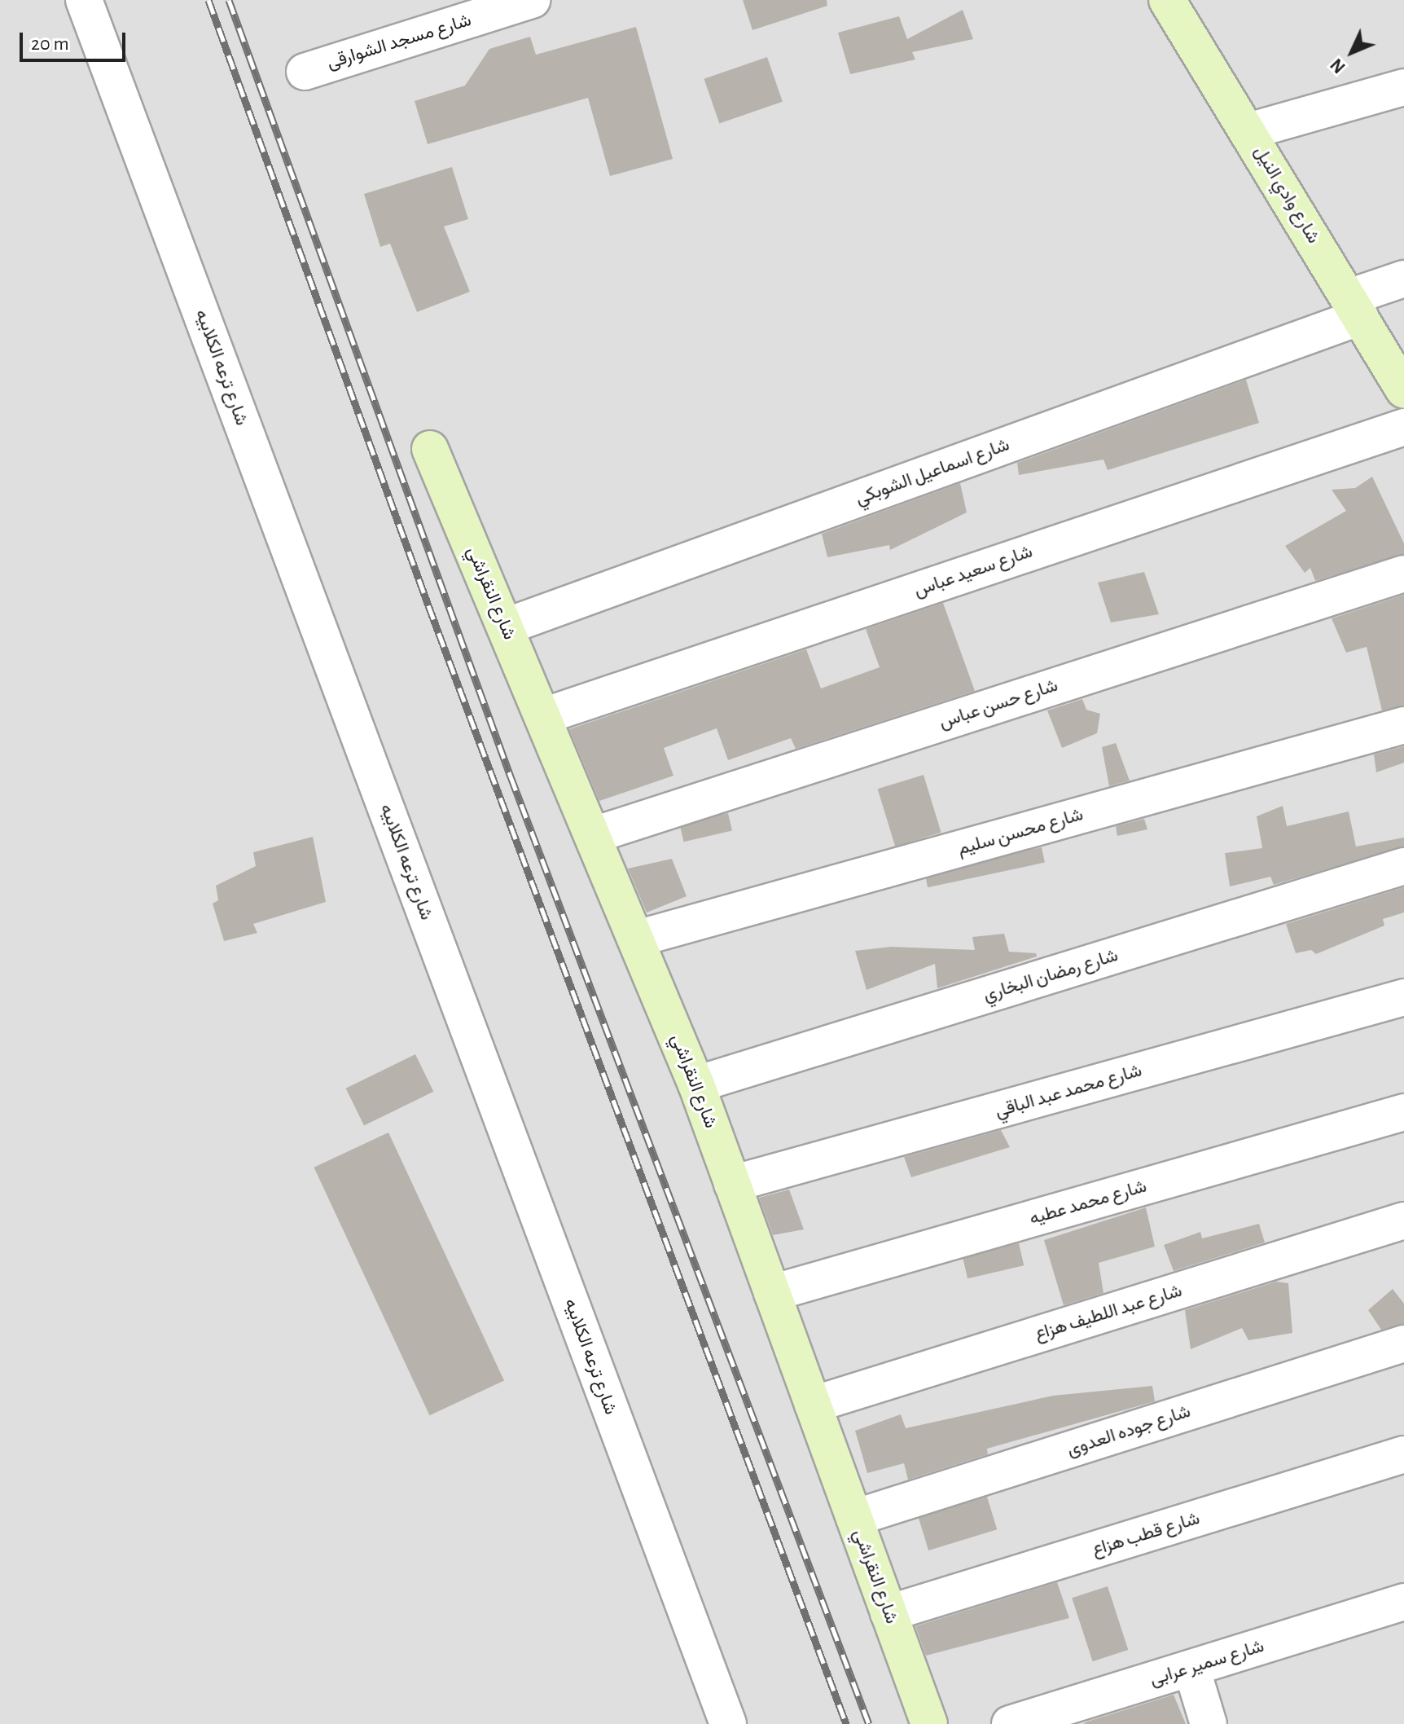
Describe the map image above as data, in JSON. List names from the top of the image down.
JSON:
{
  "streets": {
    "street": [
      "شارع مسجد الشوارقى",
      "شارع وادي النيل",
      "شارع ترعه الكلابيه",
      "شارع اسماعيل الشوبكي",
      "شارع سعيد عباس",
      "شارع النقراشي",
      "شارع حسن عباس",
      "شارع محسن سليم",
      "شارع رمضان البخاري",
      "شارع محمد عبد الباقي",
      "شارع محمد عطيه",
      "شارع عبد اللطيف هزاع",
      "شارع جوده العدوى",
      "شارع قطب هزاع",
      "شارع سمير عرابى"
    ]
  },
  "crossings": [
    ["شارع وادي النيل", "شارع اسماعيل الشوبكي"],
    ["شارع اسماعيل الشوبكي", "شارع النقراشي"],
    ["شارع سعيد عباس", "شارع النقراشي"],
    ["شارع النقراشي", "شارع حسن عباس"],
    ["شارع النقراشي", "شارع محسن سليم"],
    ["شارع النقراشي", "شارع رمضان البخاري"],
    ["شارع النقراشي", "شارع محمد عبد الباقي"],
    ["شارع النقراشي", "شارع محمد عطيه"],
    ["شارع النقراشي", "شارع عبد اللطيف هزاع"],
    ["شارع النقراشي", "شارع جوده العدوى"],
    ["شارع النقراشي", "شارع قطب هزاع"]
  ],
  "scale_bar": "20 m",
  "north": "bottom left"
}
